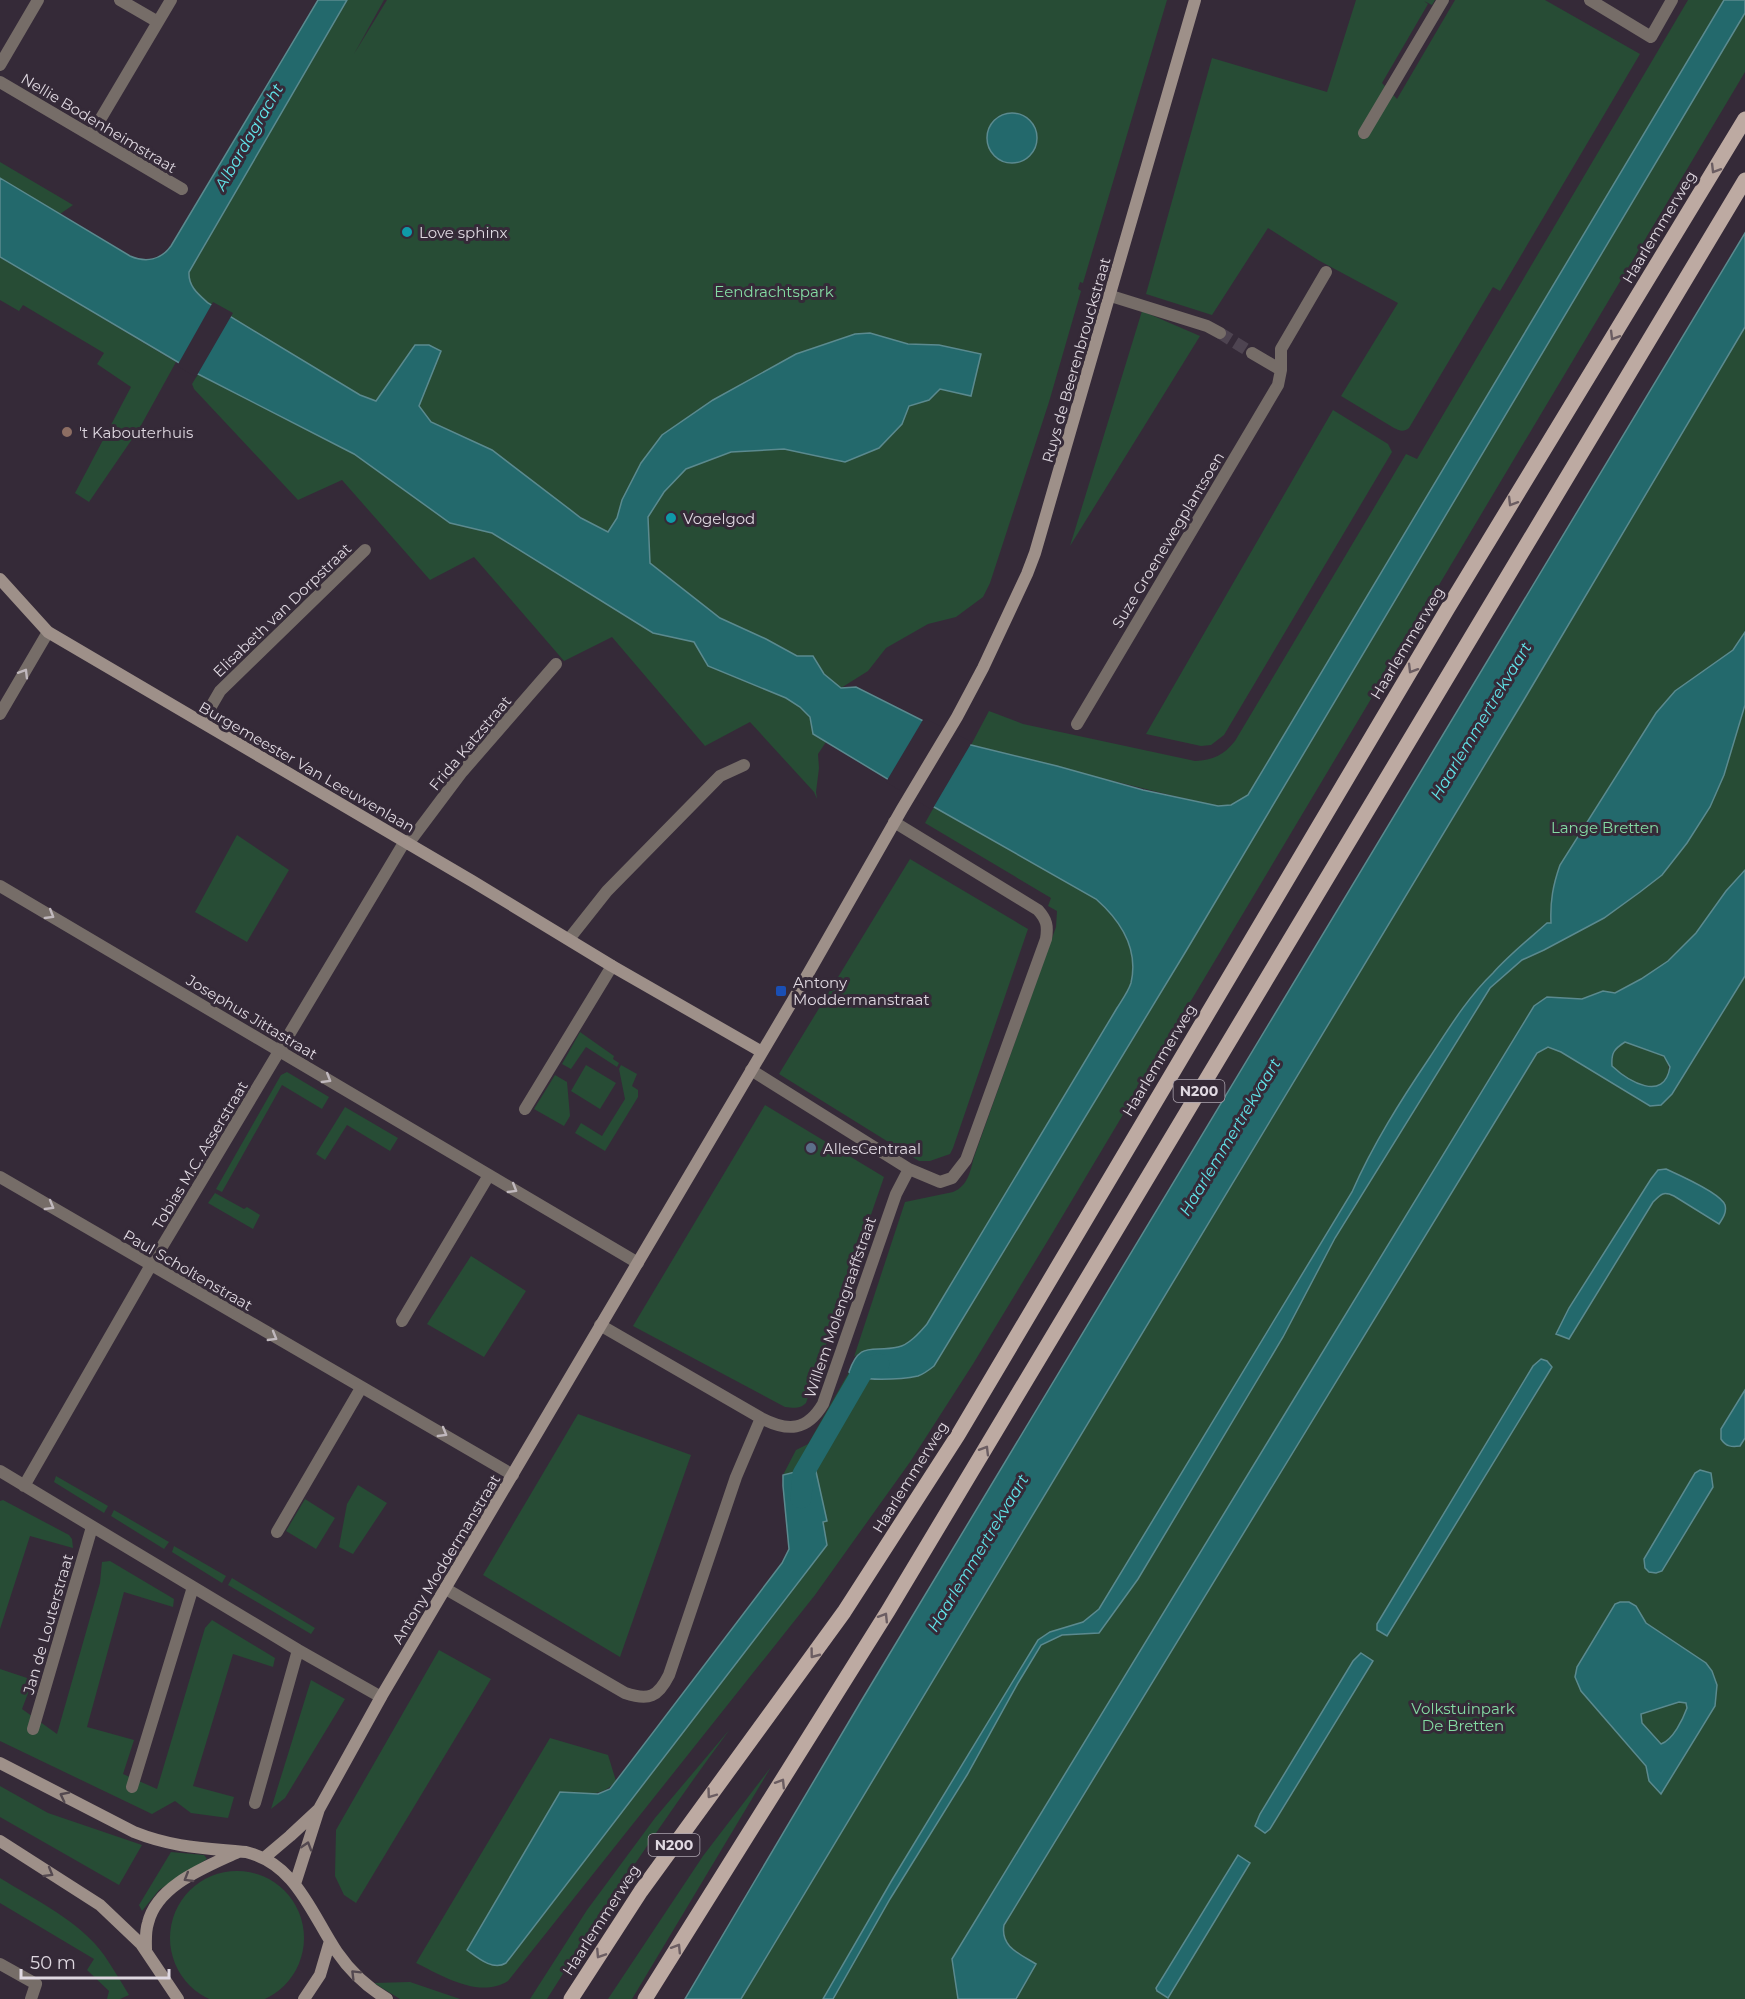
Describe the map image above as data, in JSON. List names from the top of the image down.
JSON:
{
  "streets": {
    "main road": ["Haarlemmerweg", "N200"],
    "street": [
      "Nellie Bodenheimstraat",
      "Ruys de Beerenbrouckstraat",
      "Suze Groenewegplantsoen",
      "Elisabeth van Dorpstraat",
      "Frida Katzstraat",
      "Burgemeester Van Leeuwenlaan",
      "Josephus Jittastraat",
      "Tobias M.C. Asserstraat",
      "Paul Scholtenstraat",
      "Willem Molengraaffstraat",
      "Antony Moddermanstraat",
      "Jan de Louterstraat"
    ]
  },
  "crossings": [
    ["Ruys de Beerenbrouckstraat", "Antony Moddermanstraat"],
    ["Elisabeth van Dorpstraat", "Burgemeester Van Leeuwenlaan"],
    ["Frida Katzstraat", "Burgemeester Van Leeuwenlaan"],
    ["Frida Katzstraat", "Tobias M.C. Asserstraat"],
    ["Burgemeester Van Leeuwenlaan", "Tobias M.C. Asserstraat"],
    ["Burgemeester Van Leeuwenlaan", "Antony Moddermanstraat"],
    ["Josephus Jittastraat", "Tobias M.C. Asserstraat"],
    ["Josephus Jittastraat", "Antony Moddermanstraat"],
    ["Tobias M.C. Asserstraat", "Paul Scholtenstraat"],
    ["Paul Scholtenstraat", "Antony Moddermanstraat"]
  ],
  "one_way": ["Josephus Jittastraat", "Paul Scholtenstraat"],
  "water": ["Albardagracht", "Haarlemmertrekvaart"],
  "parks": ["Eendrachtspark", "Lange Bretten", "Volkstuinpark De Bretten"],
  "places": {
    "other": [
      "Love sphinx",
      "'t Kabouterhuis",
      "Vogelgod",
      "AllesCentraal"
    ],
    "transit": ["Antony Moddermanstraat"]
  },
  "scale_bar": "50 m"
}
